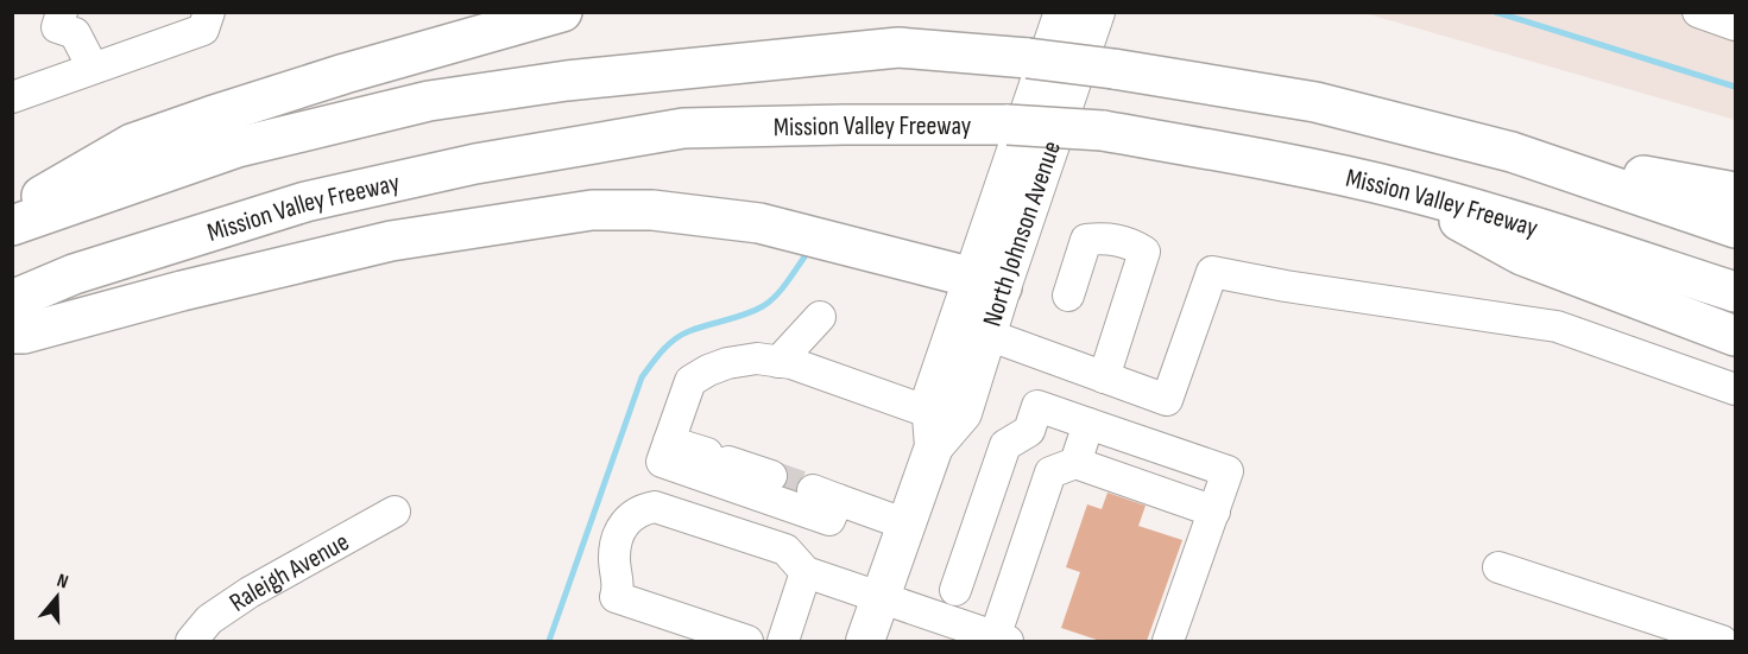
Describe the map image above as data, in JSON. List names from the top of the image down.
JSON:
{
  "streets": {
    "highway": ["Mission Valley Freeway"],
    "main road": ["North Johnson Avenue"],
    "street": ["Raleigh Avenue"]
  },
  "north": "top"
}
